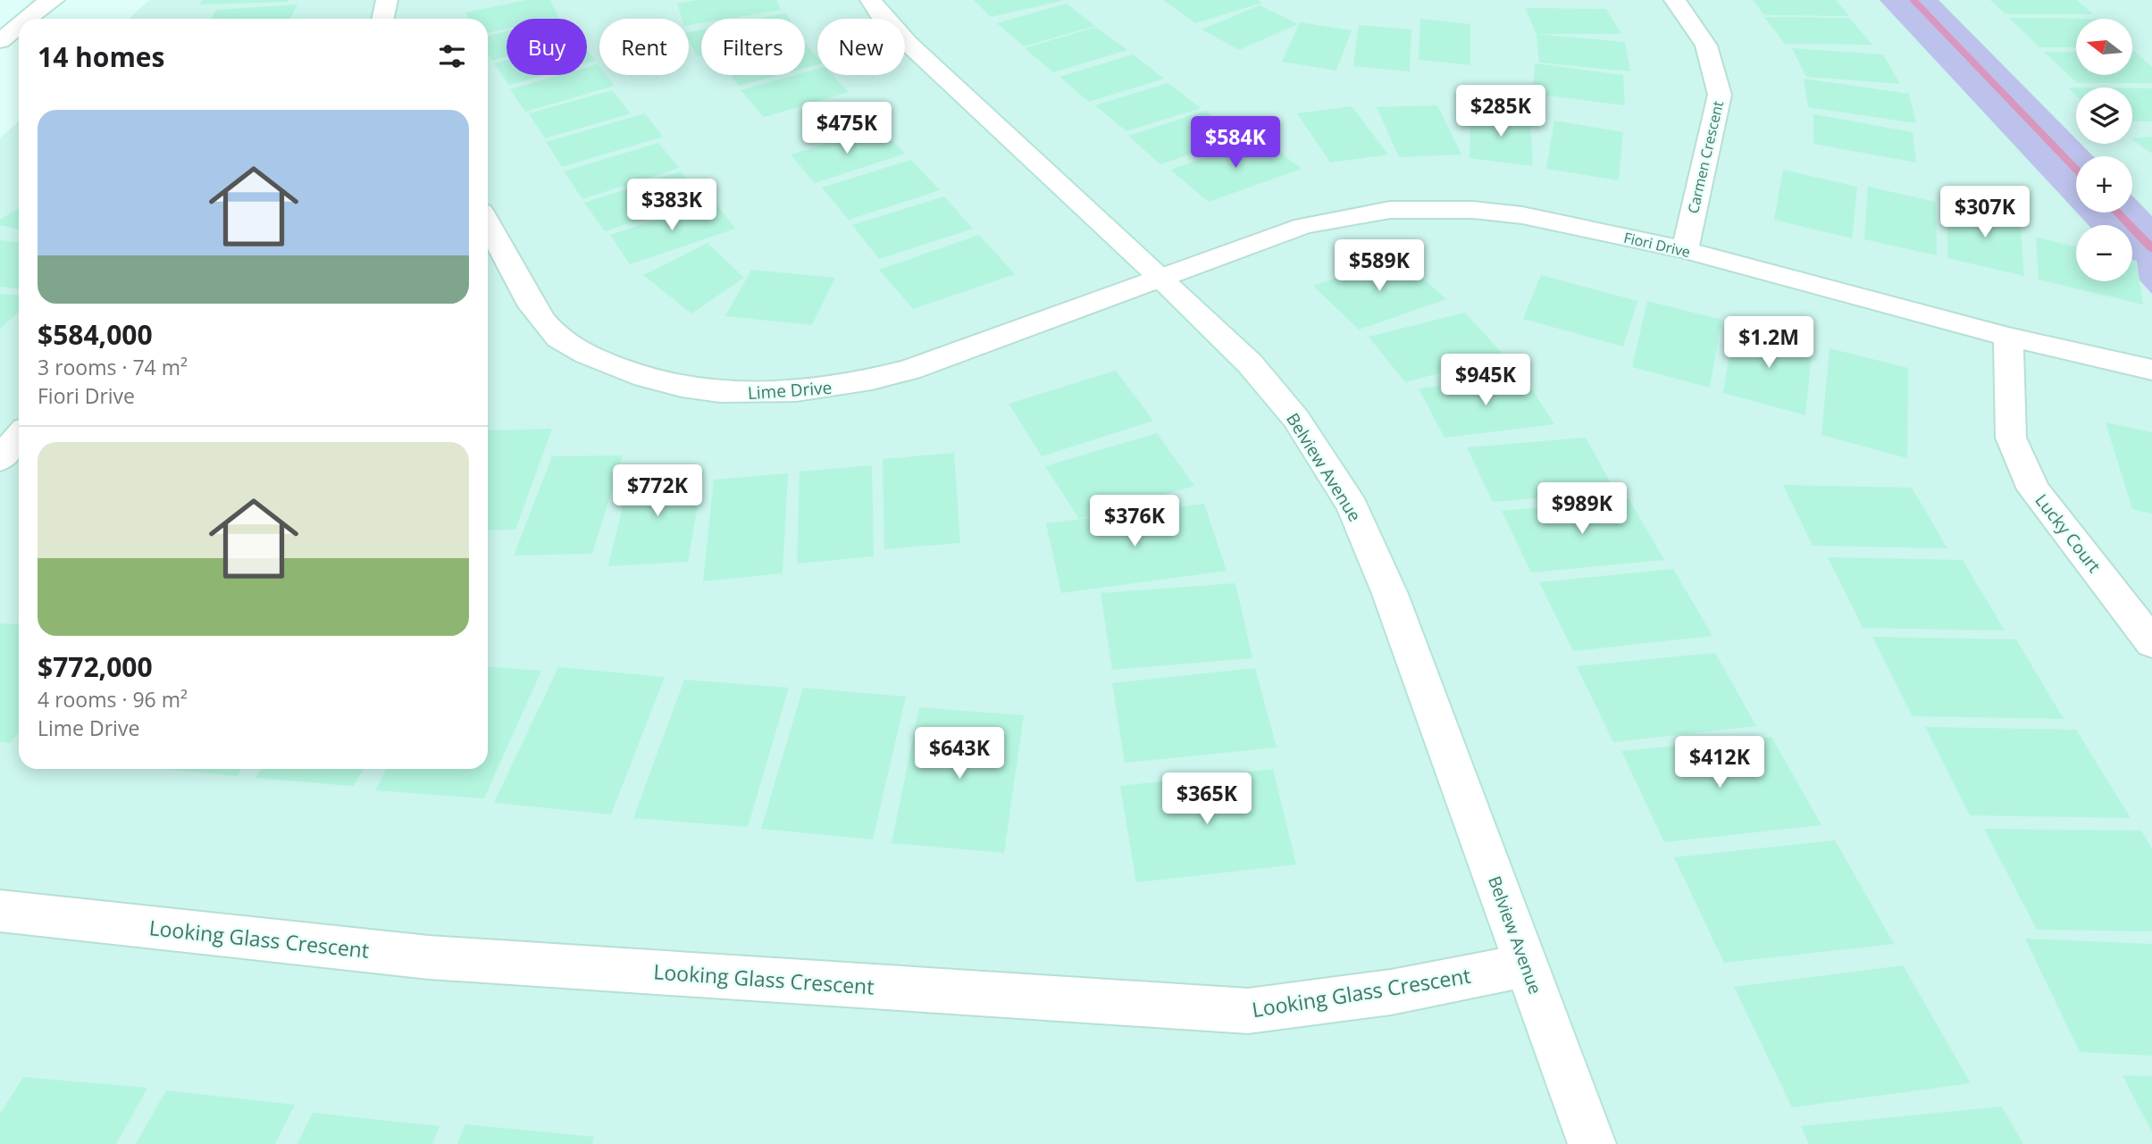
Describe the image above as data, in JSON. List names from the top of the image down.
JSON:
{
  "streets": {
    "street": [
      "Carmen Crescent",
      "Fiori Drive",
      "Lime Drive",
      "Belview Avenue",
      "Lucky Court",
      "Looking Glass Crescent"
    ]
  },
  "crossings": [
    ["Carmen Crescent", "Fiori Drive"],
    ["Fiori Drive", "Lime Drive"],
    ["Fiori Drive", "Belview Avenue"],
    ["Fiori Drive", "Lucky Court"],
    ["Lime Drive", "Belview Avenue"],
    ["Belview Avenue", "Looking Glass Crescent"]
  ],
  "north": "left",
  "page": {
    "map_buttons": ["+", "−"],
    "chip": [
      "Buy",
      "Rent",
      "Filters",
      "New"
    ],
    "heading": "14 homes",
    "price": [
      "$285K",
      "$475K",
      "$584K",
      "$383K",
      "$307K",
      "$589K",
      "$1.2M",
      "$945K",
      "$772K",
      "$989K",
      "$376K",
      "$643K",
      "$412K",
      "$365K"
    ],
    "list": [
      {
        "name": "$584,000",
        "note": "3 rooms · 74 m² · Fiori Drive"
      },
      {
        "name": "$772,000",
        "note": "4 rooms · 96 m² · Lime Drive"
      }
    ]
  }
}
